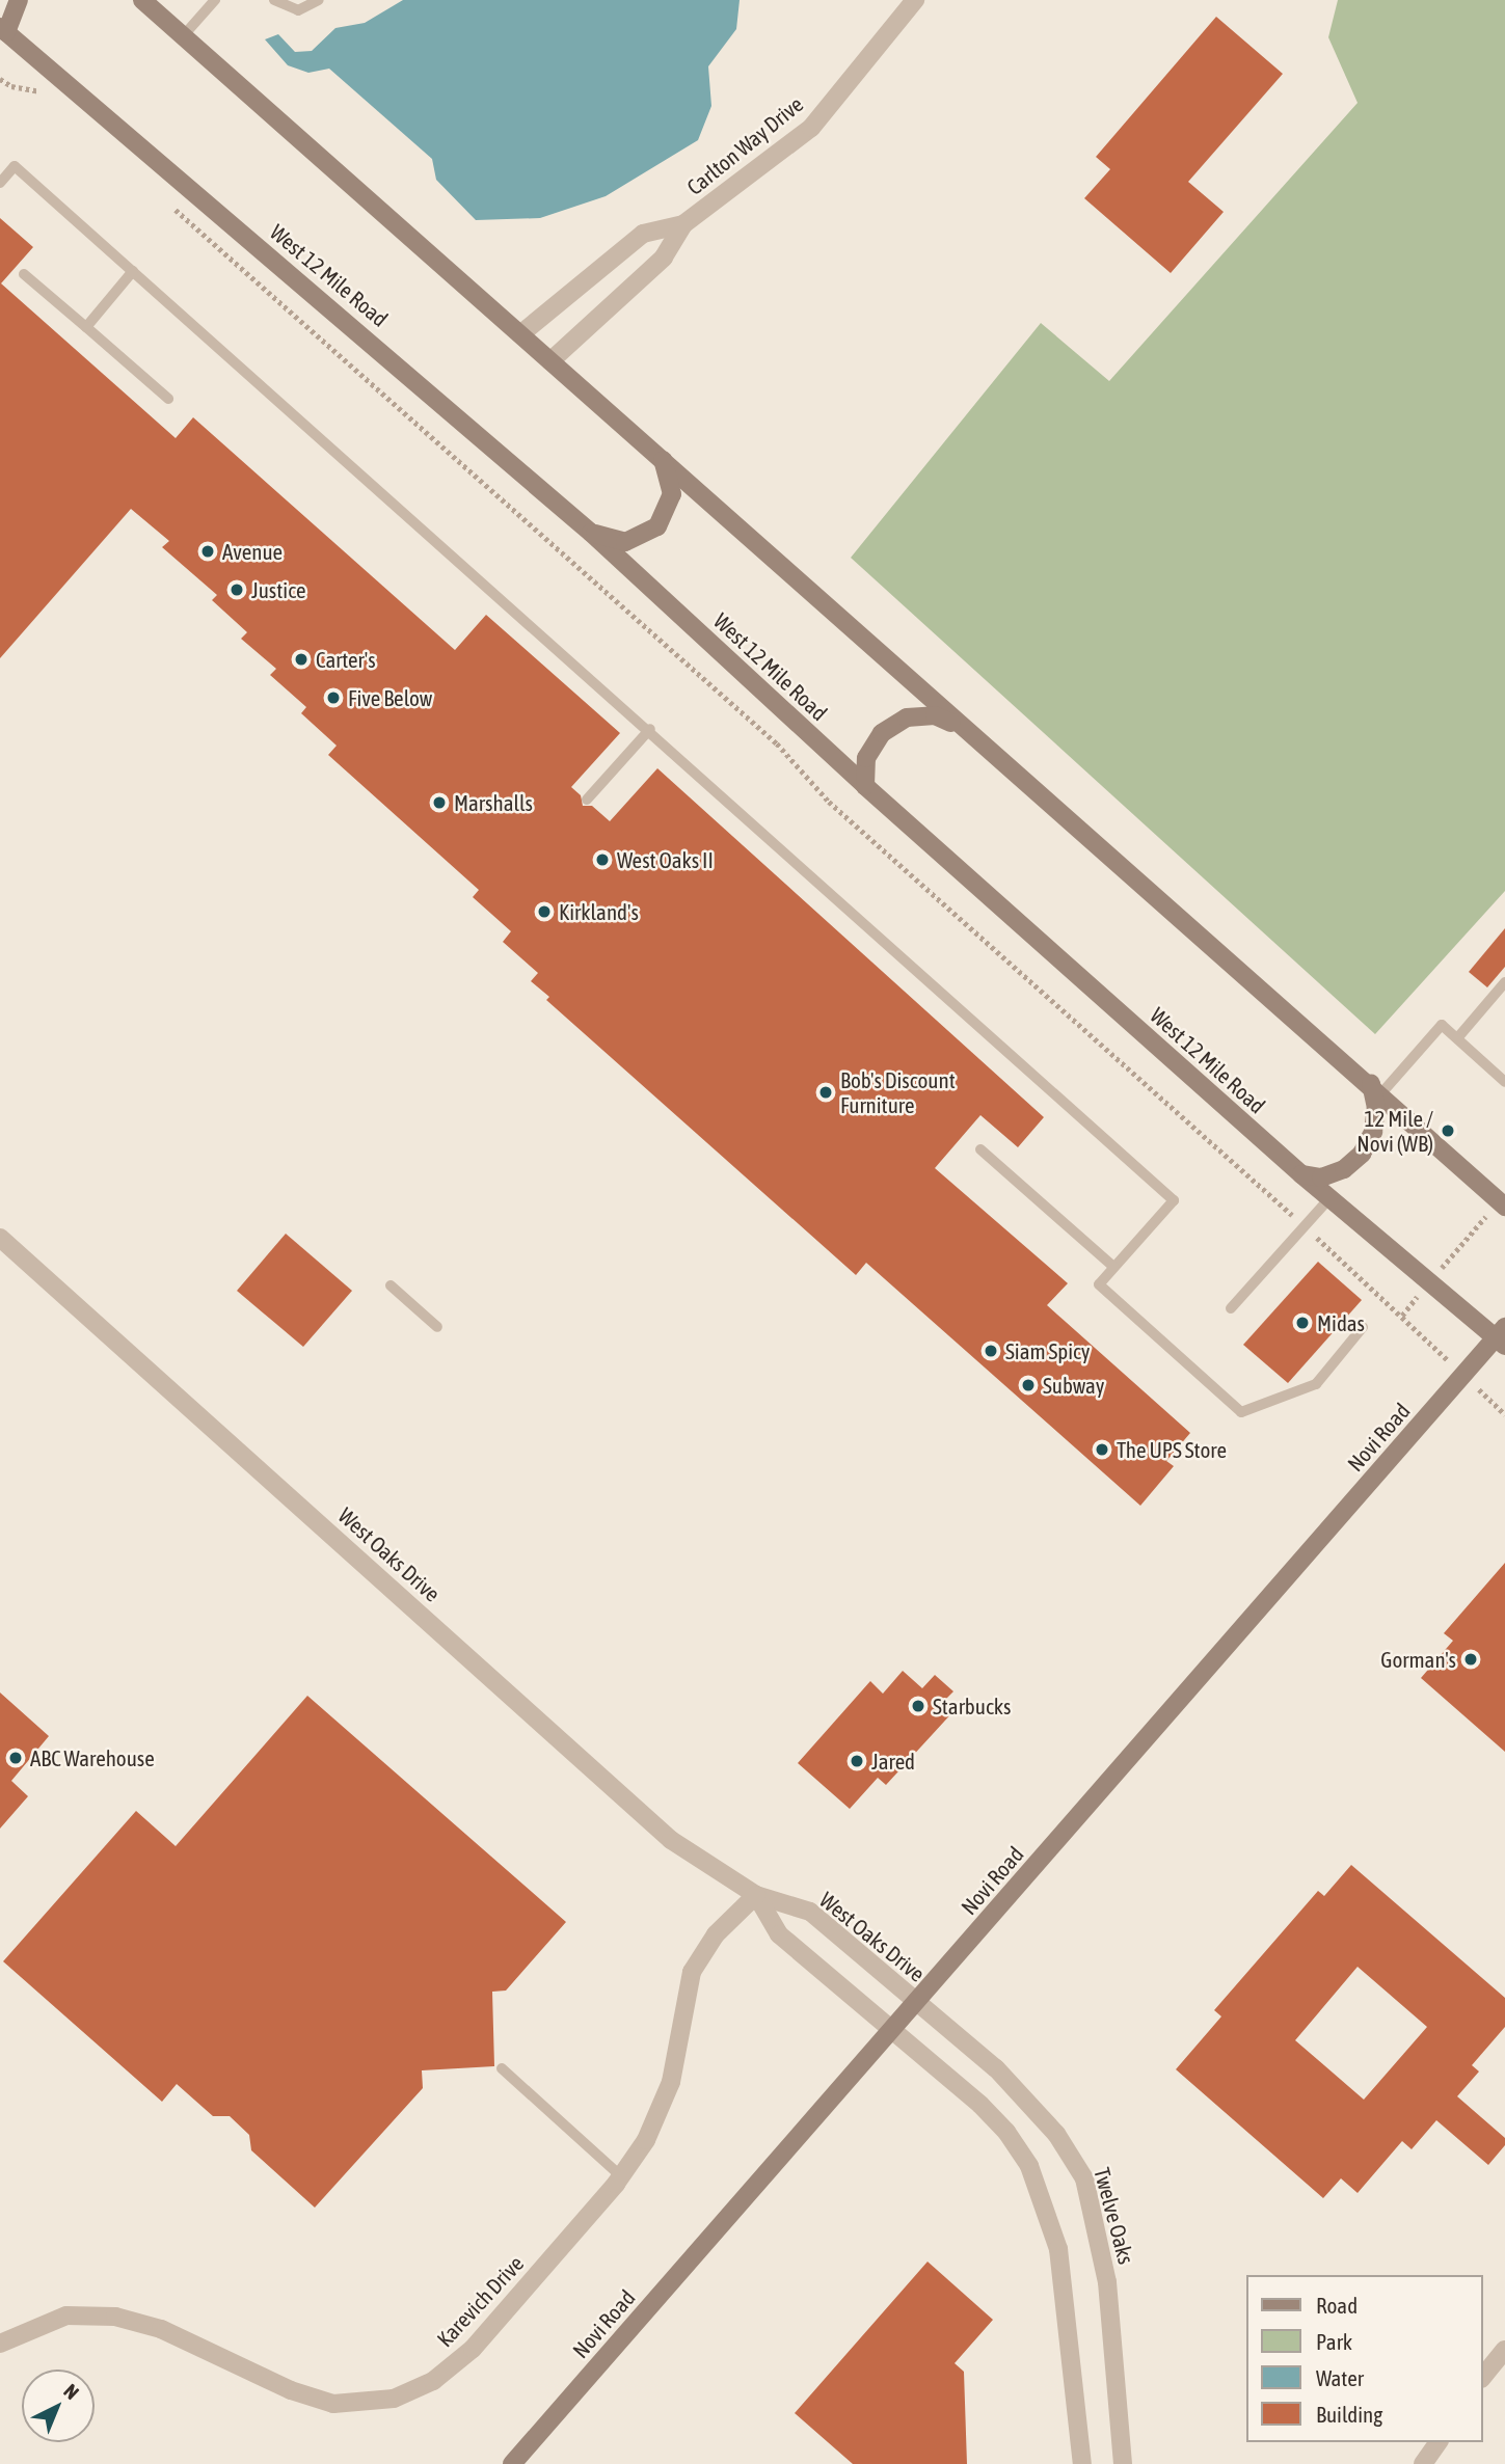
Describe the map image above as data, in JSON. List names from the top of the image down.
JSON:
{
  "streets": {
    "main road": ["West 12 Mile Road", "Novi Road"],
    "street": [
      "Carlton Way Drive",
      "West Oaks Drive",
      "Twelve Oaks",
      "Karevich Drive"
    ]
  },
  "crossings": [
    ["West 12 Mile Road", "Novi Road"],
    ["Novi Road", "West Oaks Drive"],
    ["Novi Road", "Twelve Oaks"],
    ["West Oaks Drive", "Twelve Oaks"],
    ["West Oaks Drive", "Karevich Drive"]
  ],
  "places": [
    "Avenue",
    "Justice",
    "Carter's",
    "Five Below",
    "Marshalls",
    "West Oaks II",
    "Kirkland's",
    "Bob's Discount Furniture",
    "12 Mile / Novi (WB)",
    "Midas",
    "Siam Spicy",
    "Subway",
    "The UPS Store",
    "Gorman's",
    "Starbucks",
    "ABC Warehouse",
    "Jared"
  ],
  "legend": [
    "Road",
    "Park",
    "Water",
    "Building"
  ],
  "north": "top right"
}
